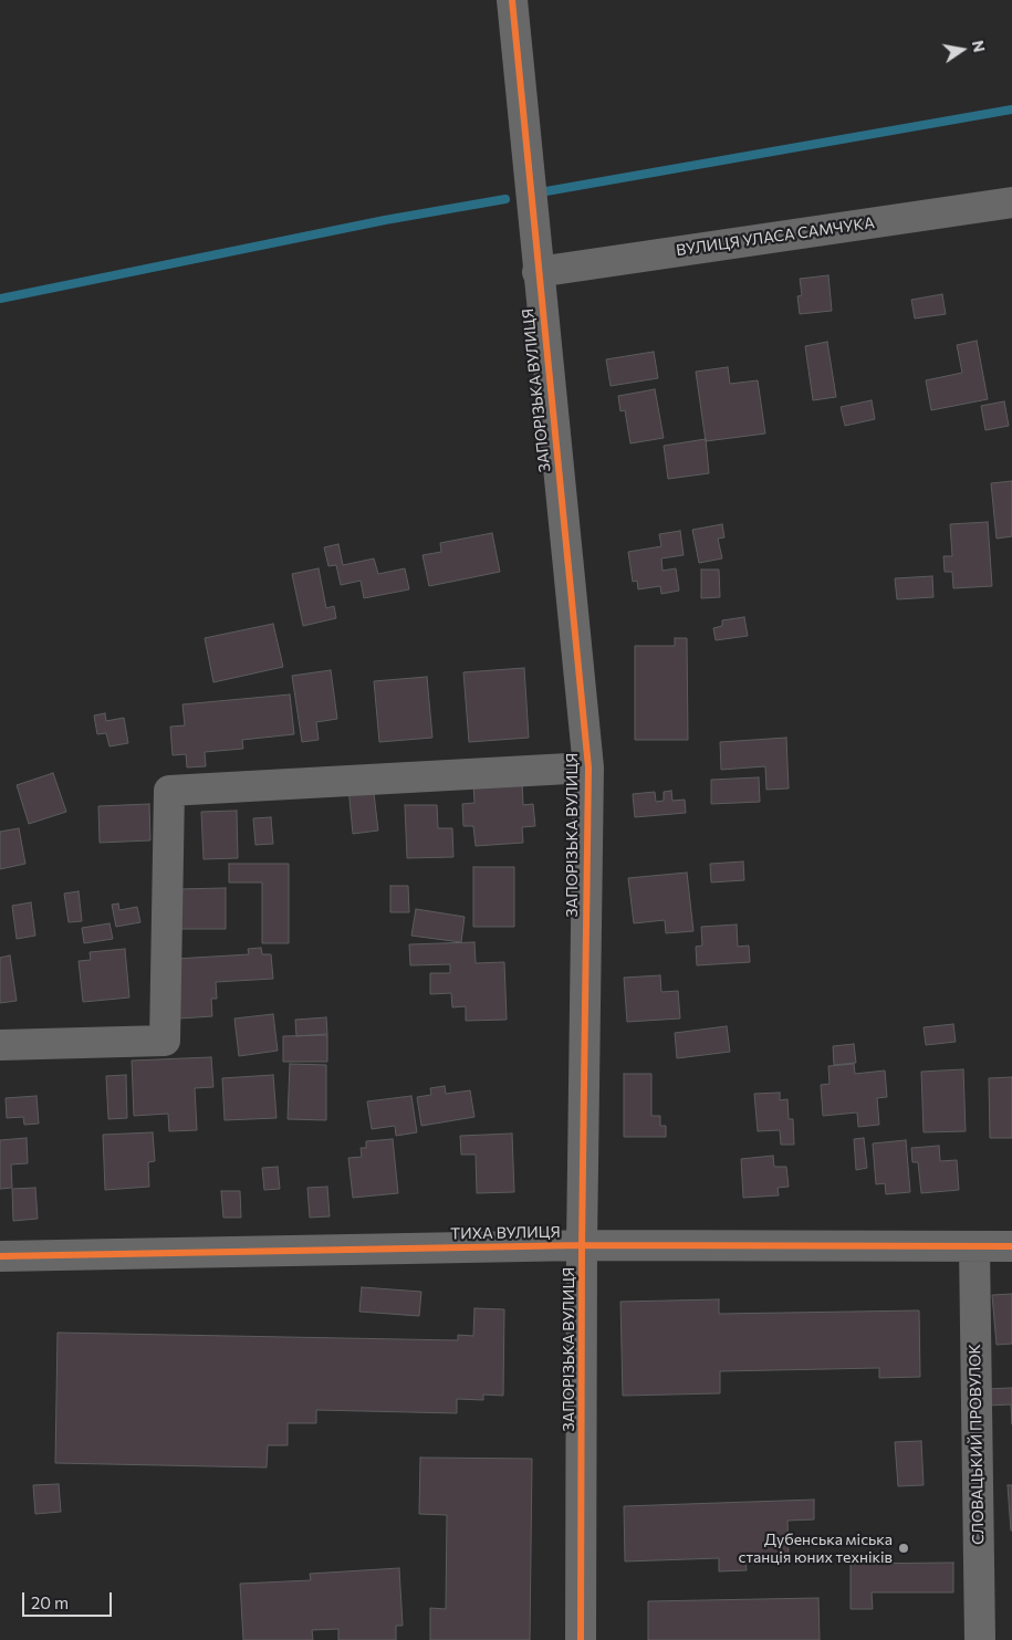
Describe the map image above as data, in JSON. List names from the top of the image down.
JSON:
{
  "streets": {
    "street": [
      "ВУЛИЦЯ УЛАСА САМЧУКА",
      "ЗАПОРІЗЬКА ВУЛИЦЯ",
      "ТИХА ВУЛИЦЯ",
      "СЛОВАЦЬКИЙ ПРОВУЛОК"
    ]
  },
  "crossings": [
    ["ВУЛИЦЯ УЛАСА САМЧУКА", "ЗАПОРІЗЬКА ВУЛИЦЯ"],
    ["ЗАПОРІЗЬКА ВУЛИЦЯ", "ТИХА ВУЛИЦЯ"],
    ["ТИХА ВУЛИЦЯ", "СЛОВАЦЬКИЙ ПРОВУЛОК"]
  ],
  "places": ["Дубенська міська станція юних техніків"],
  "scale_bar": "20 m",
  "north": "right"
}
